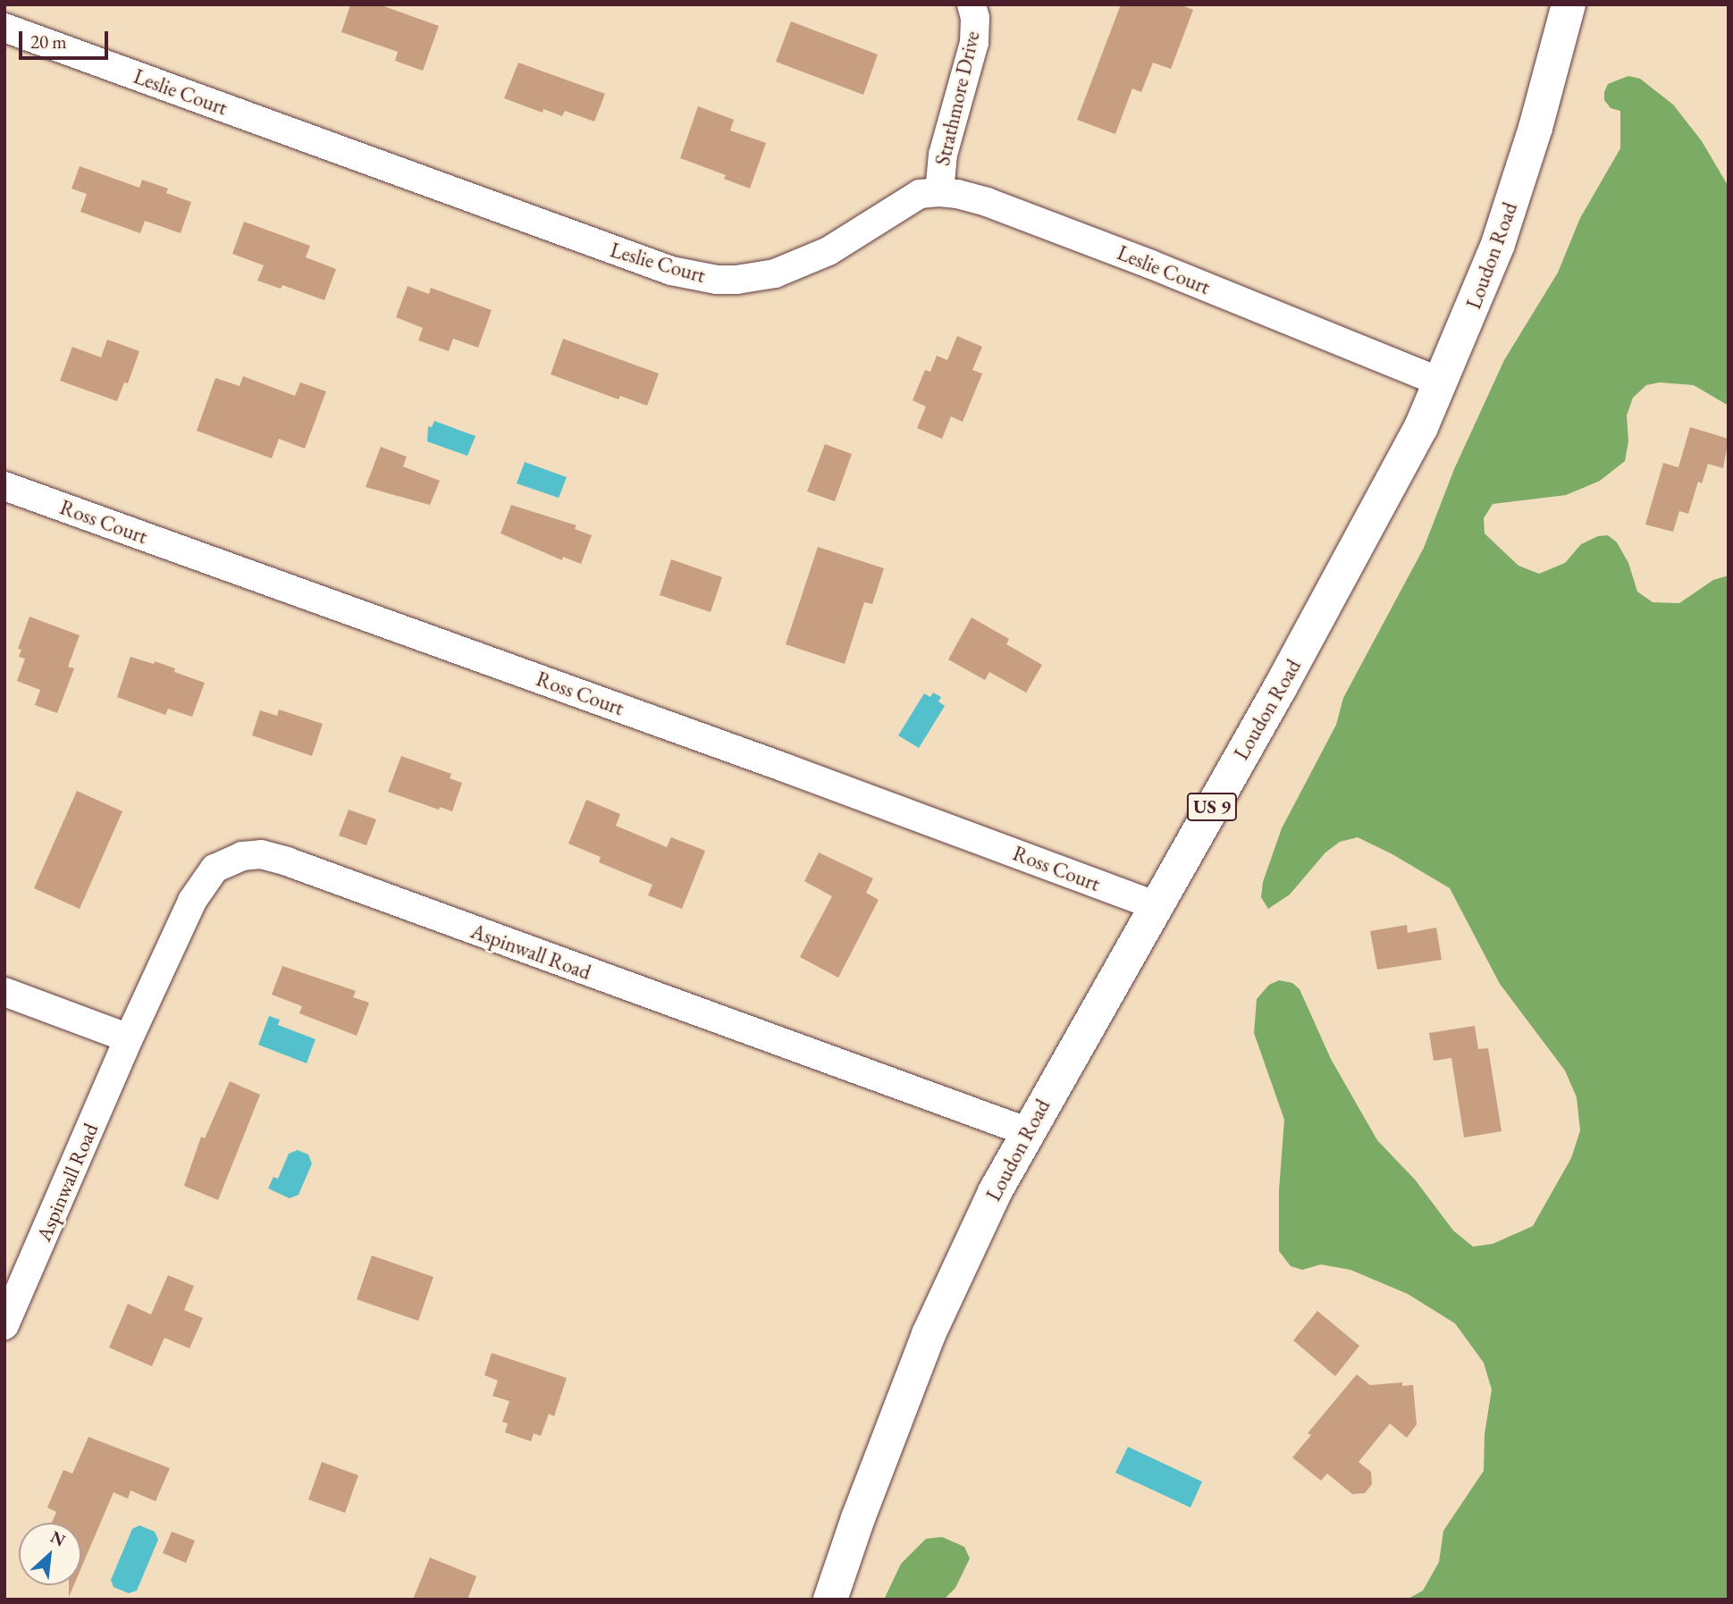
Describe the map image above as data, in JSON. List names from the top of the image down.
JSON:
{
  "streets": {
    "main road": ["Loudon Road", "US 9"],
    "street": [
      "Leslie Court",
      "Strathmore Drive",
      "Ross Court",
      "Aspinwall Road"
    ]
  },
  "crossings": [
    ["Leslie Court", "Strathmore Drive"],
    ["Leslie Court", "Loudon Road"],
    ["Loudon Road", "Ross Court"],
    ["Loudon Road", "Aspinwall Road"]
  ],
  "scale_bar": "20 m",
  "north": "top right"
}
